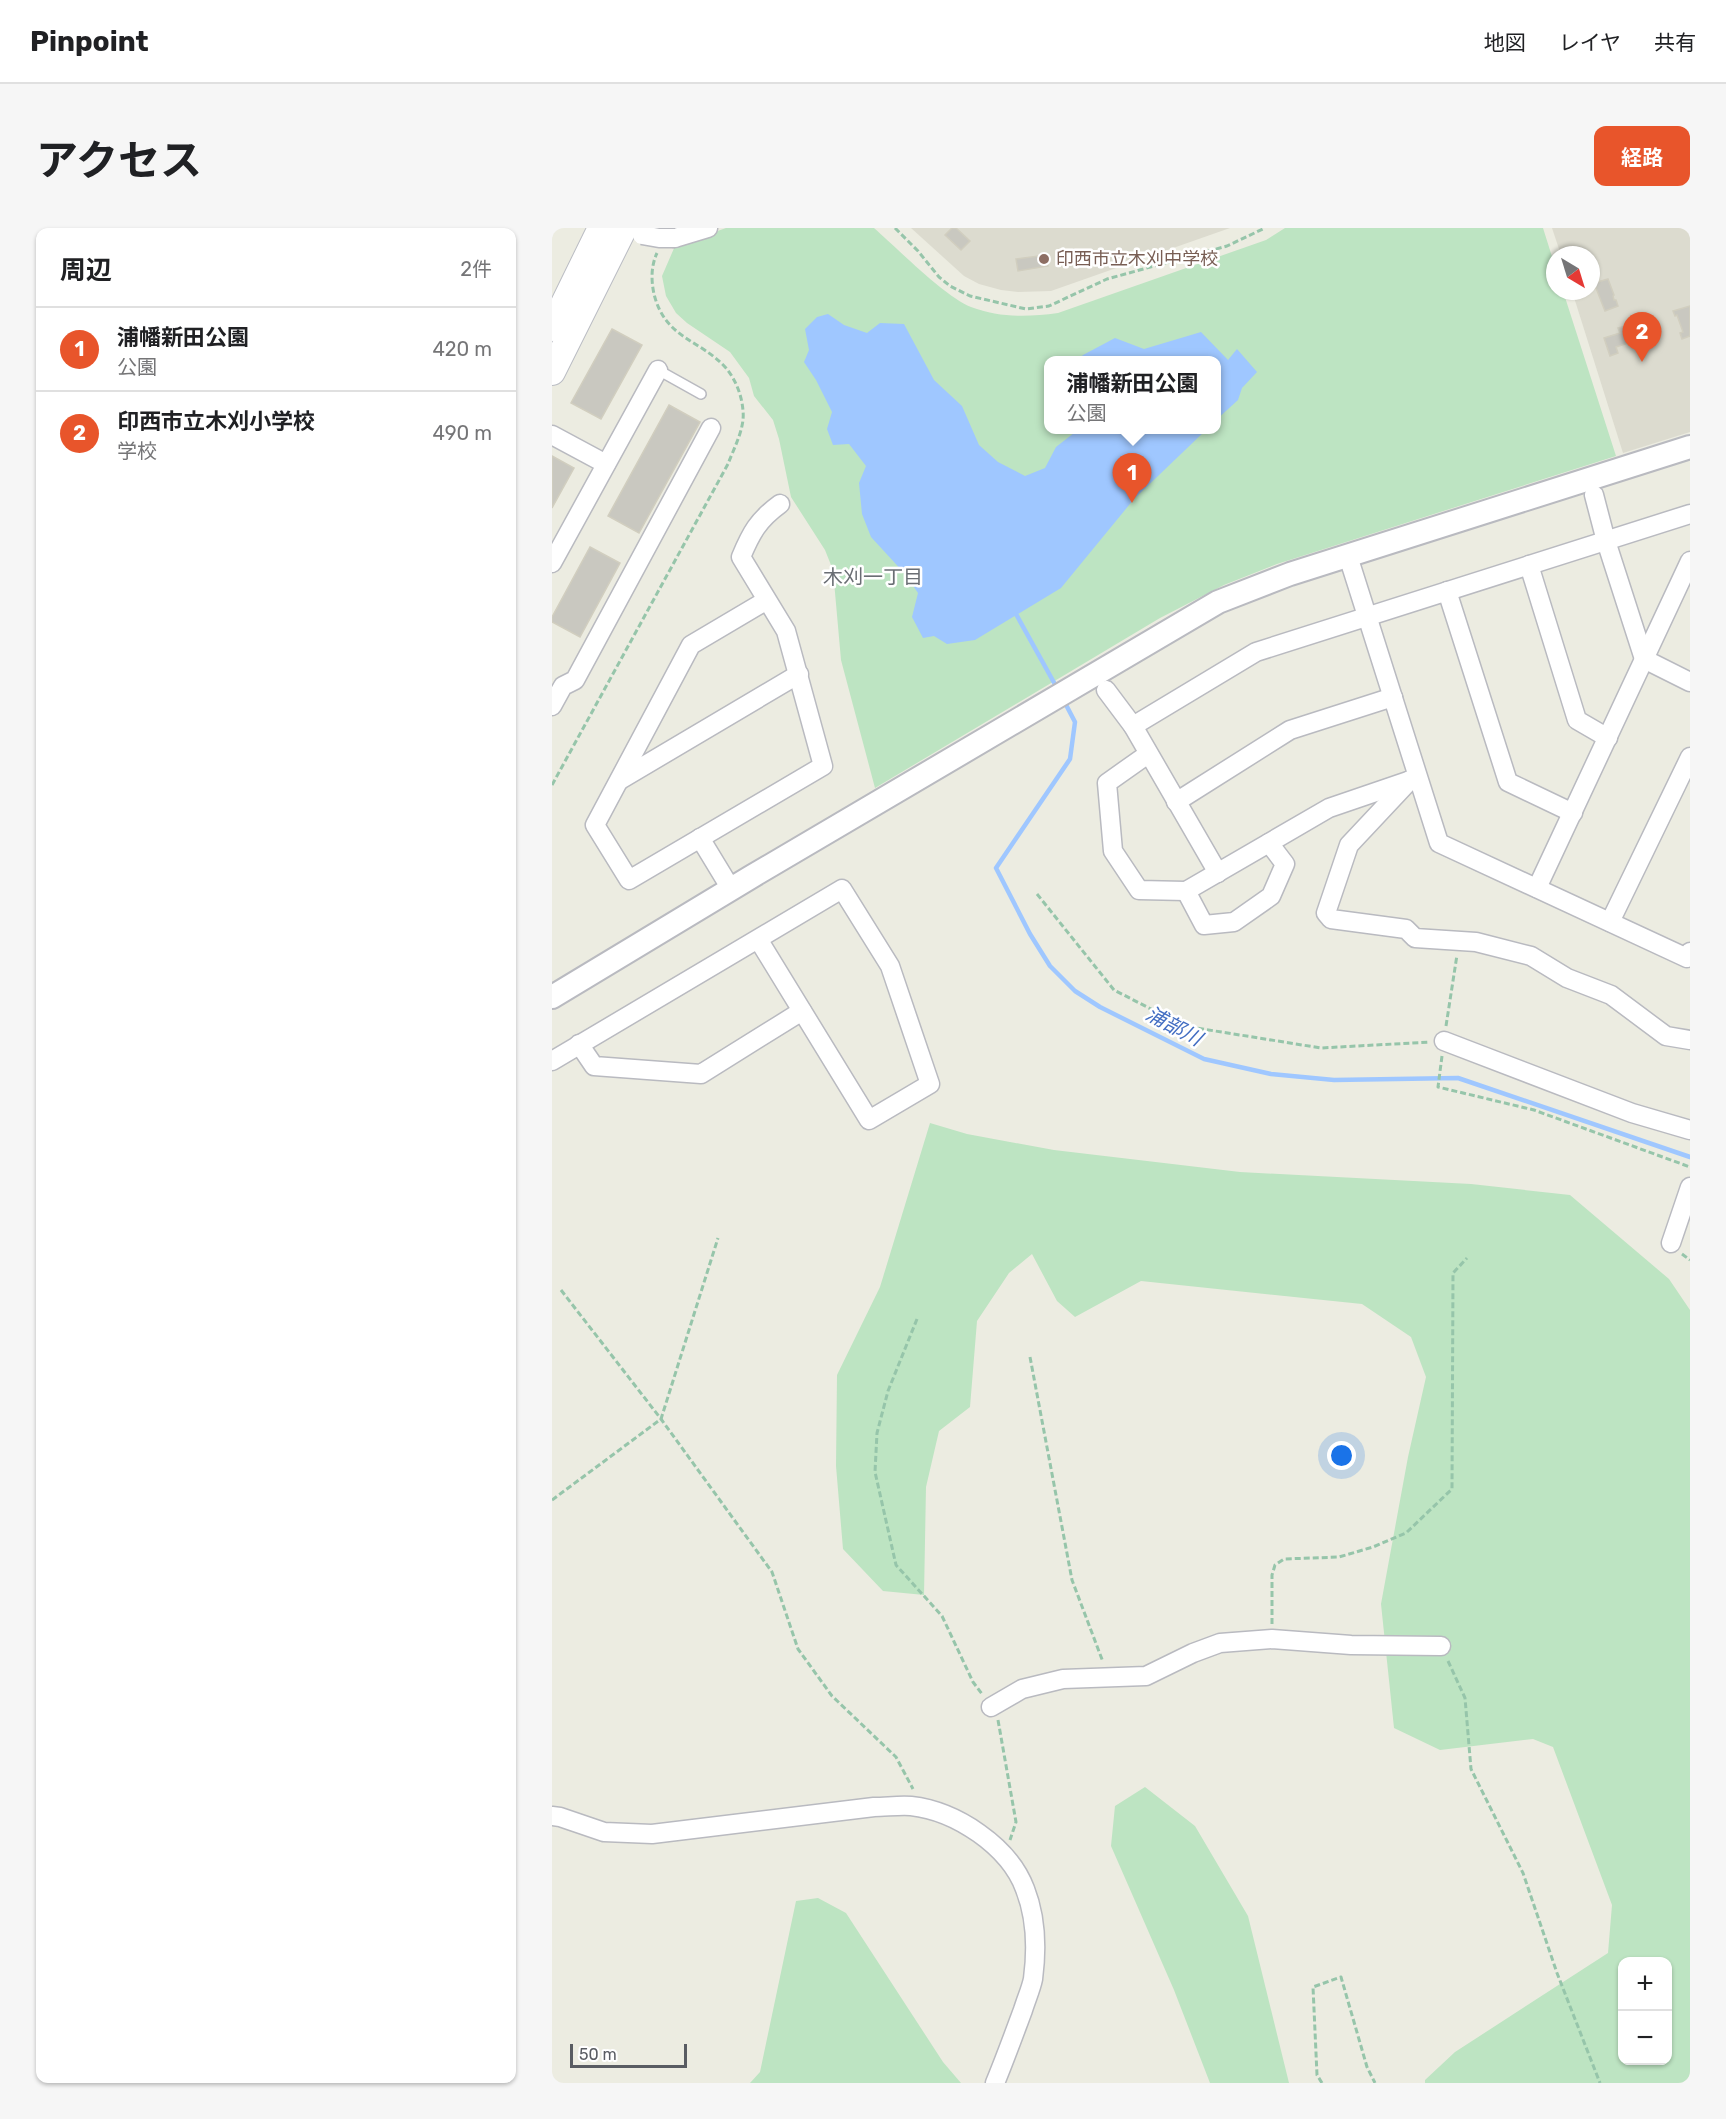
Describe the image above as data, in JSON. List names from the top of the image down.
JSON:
{
  "districts": ["木刈一丁目"],
  "water": ["浦部川"],
  "places": ["印西市立木刈中学校"],
  "scale_bar": "50 m",
  "north": "bottom right",
  "page": {
    "header": "Pinpoint",
    "nav": ["地図", "レイヤ", "共有"],
    "title": "アクセス",
    "buttons": "経路",
    "heading": ["周辺", "2件"],
    "list": [
      {
        "mark": "1",
        "name": "浦幡新田公園",
        "note": "公園",
        "value": "420 m"
      },
      {
        "mark": "2",
        "name": "印西市立木刈小学校",
        "note": "学校",
        "value": "490 m"
      }
    ],
    "pins": ["2", "1"],
    "popup": ["浦幡新田公園", "公園"],
    "map_buttons": ["+", "−"],
    "scale": "50 m"
  }
}
